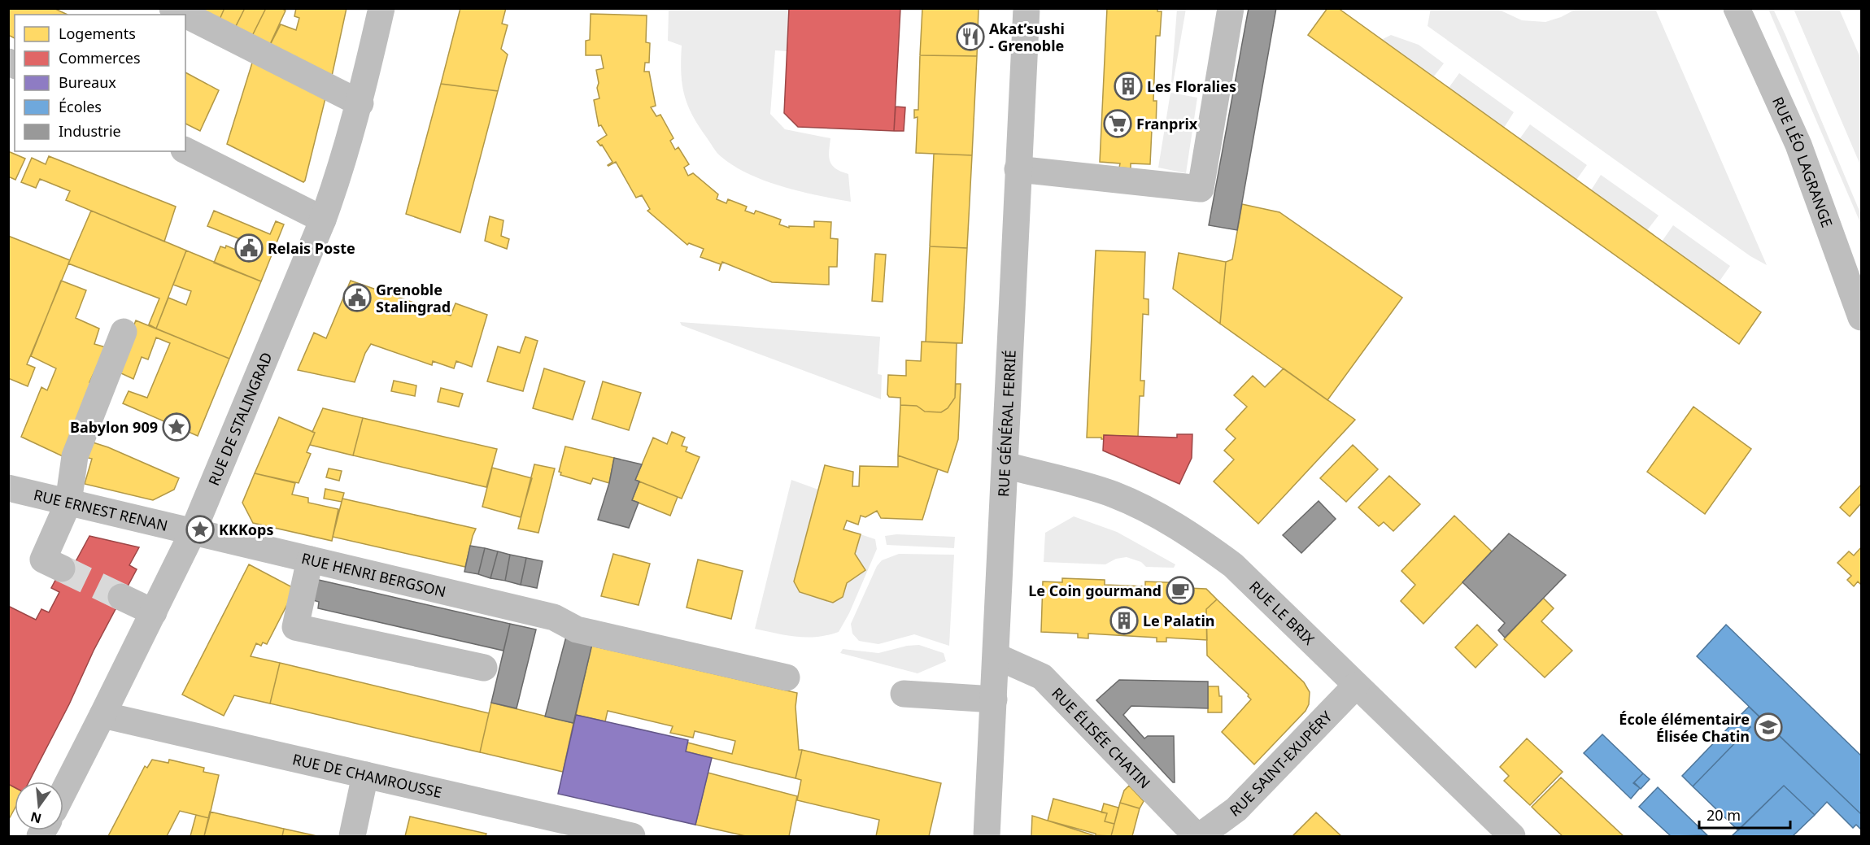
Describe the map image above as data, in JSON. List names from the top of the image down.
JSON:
{
  "streets": {
    "street": [
      "RUE LÉO LAGRANGE",
      "RUE DE STALINGRAD",
      "RUE GÉNÉRAL FERRIÉ",
      "RUE ERNEST RENAN",
      "RUE HENRI BERGSON",
      "RUE LE BRIX",
      "RUE ÉLISÉE CHATIN",
      "RUE SAINT-EXUPÉRY",
      "RUE DE CHAMROUSSE"
    ]
  },
  "crossings": [
    ["RUE DE STALINGRAD", "RUE ERNEST RENAN"],
    ["RUE DE STALINGRAD", "RUE HENRI BERGSON"],
    ["RUE DE STALINGRAD", "RUE DE CHAMROUSSE"],
    ["RUE GÉNÉRAL FERRIÉ", "RUE LE BRIX"],
    ["RUE GÉNÉRAL FERRIÉ", "RUE ÉLISÉE CHATIN"],
    ["RUE ERNEST RENAN", "RUE HENRI BERGSON"],
    ["RUE LE BRIX", "RUE SAINT-EXUPÉRY"],
    ["RUE ÉLISÉE CHATIN", "RUE SAINT-EXUPÉRY"]
  ],
  "places": {
    "restaurant": ["Akat’sushi - Grenoble"],
    "building": ["Les Floralies", "Le Palatin"],
    "supermarket": ["Franprix"],
    "public building": ["Relais Poste", "Grenoble Stalingrad"],
    "place": ["Babylon 909", "KKKops"],
    "cafe": ["Le Coin gourmand"],
    "school or university": ["École élémentaire Élisée Chatin"]
  },
  "legend": [
    "Logements",
    "Commerces",
    "Bureaux",
    "Écoles",
    "Industrie"
  ],
  "scale_bar": "20 m",
  "north": "bottom"
}
